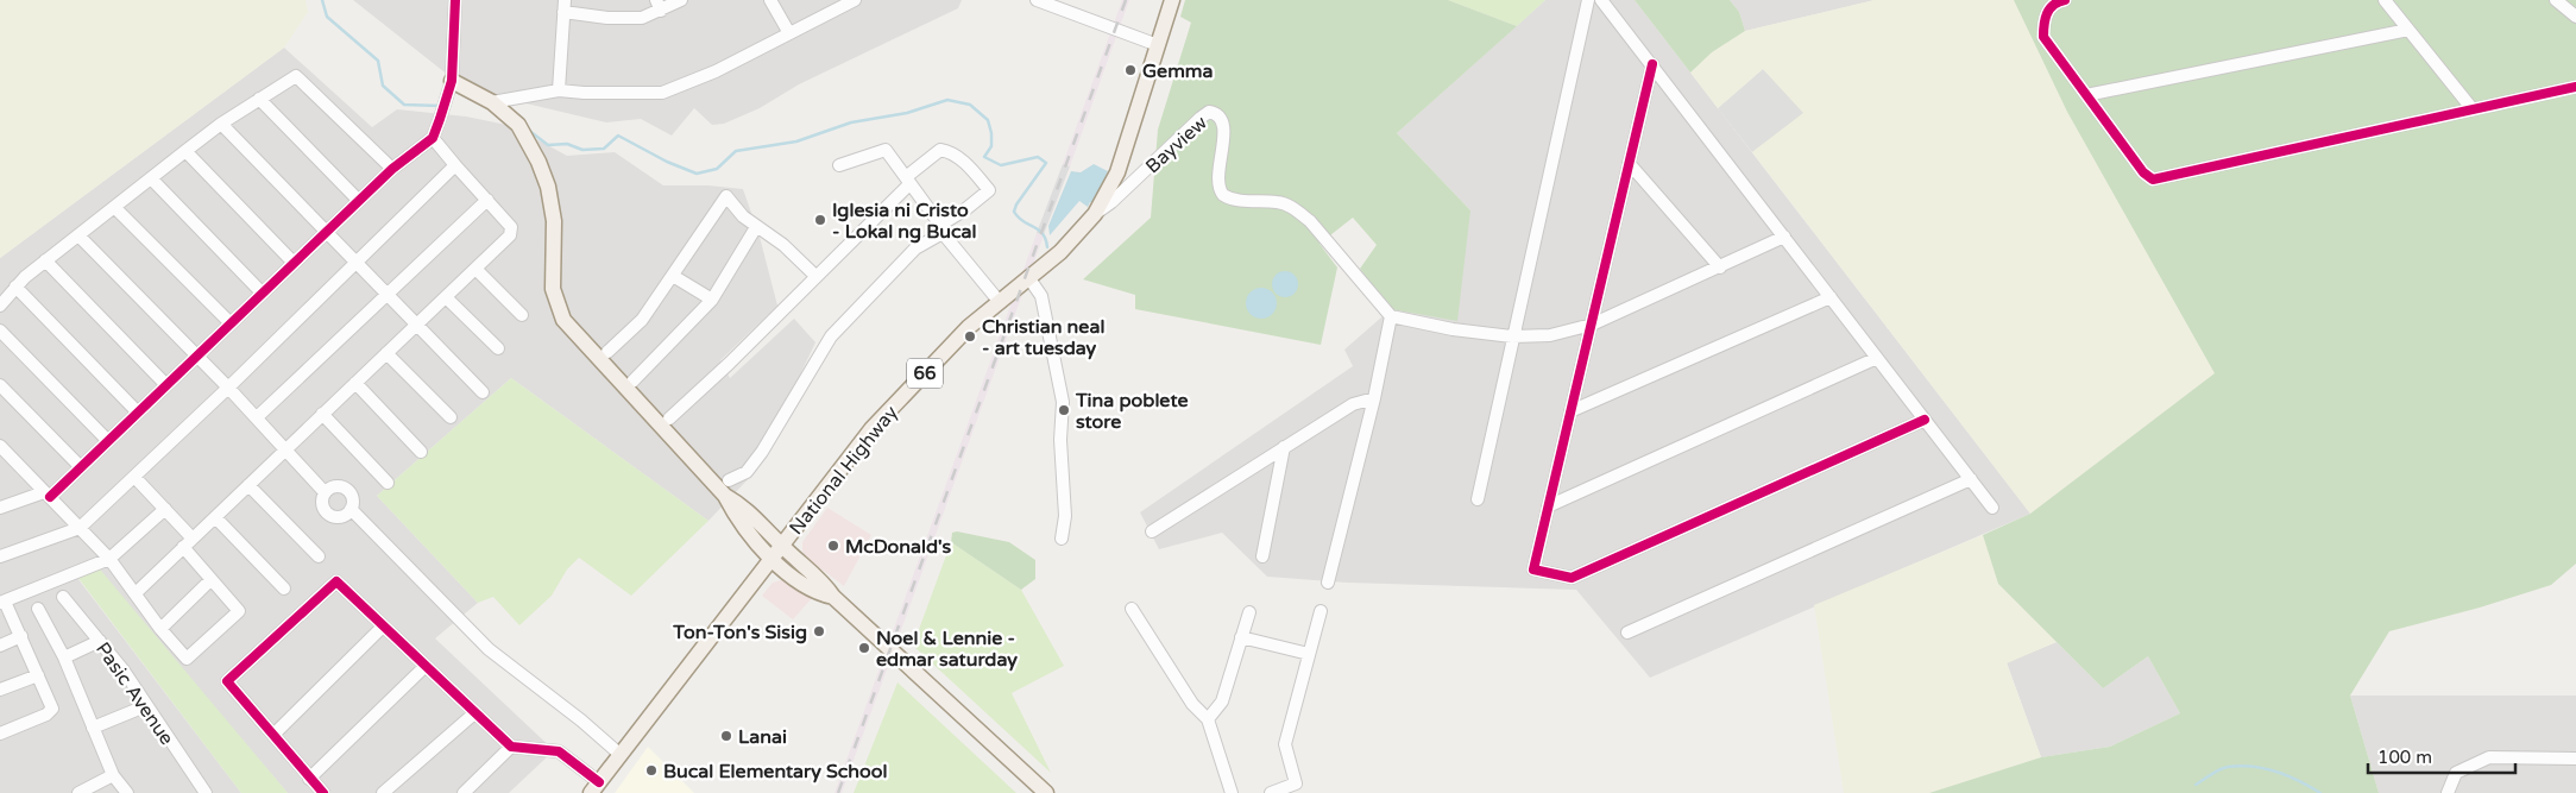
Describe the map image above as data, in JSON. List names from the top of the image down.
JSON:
{
  "streets": {
    "main road": ["66", "National Highway"],
    "street": ["Bayview", "Pasic Avenue"]
  },
  "crossings": [
    ["Bayview", "National Highway"]
  ],
  "places": [
    "Gemma",
    "Iglesia ni Cristo - Lokal ng Bucal",
    "Christian neal - art tuesday",
    "Tina poblete store",
    "McDonald's",
    "Ton-Ton's Sisig",
    "Noel & Lennie - edmar saturday",
    "Lanai",
    "Bucal Elementary School"
  ],
  "scale_bar": "100 m"
}
